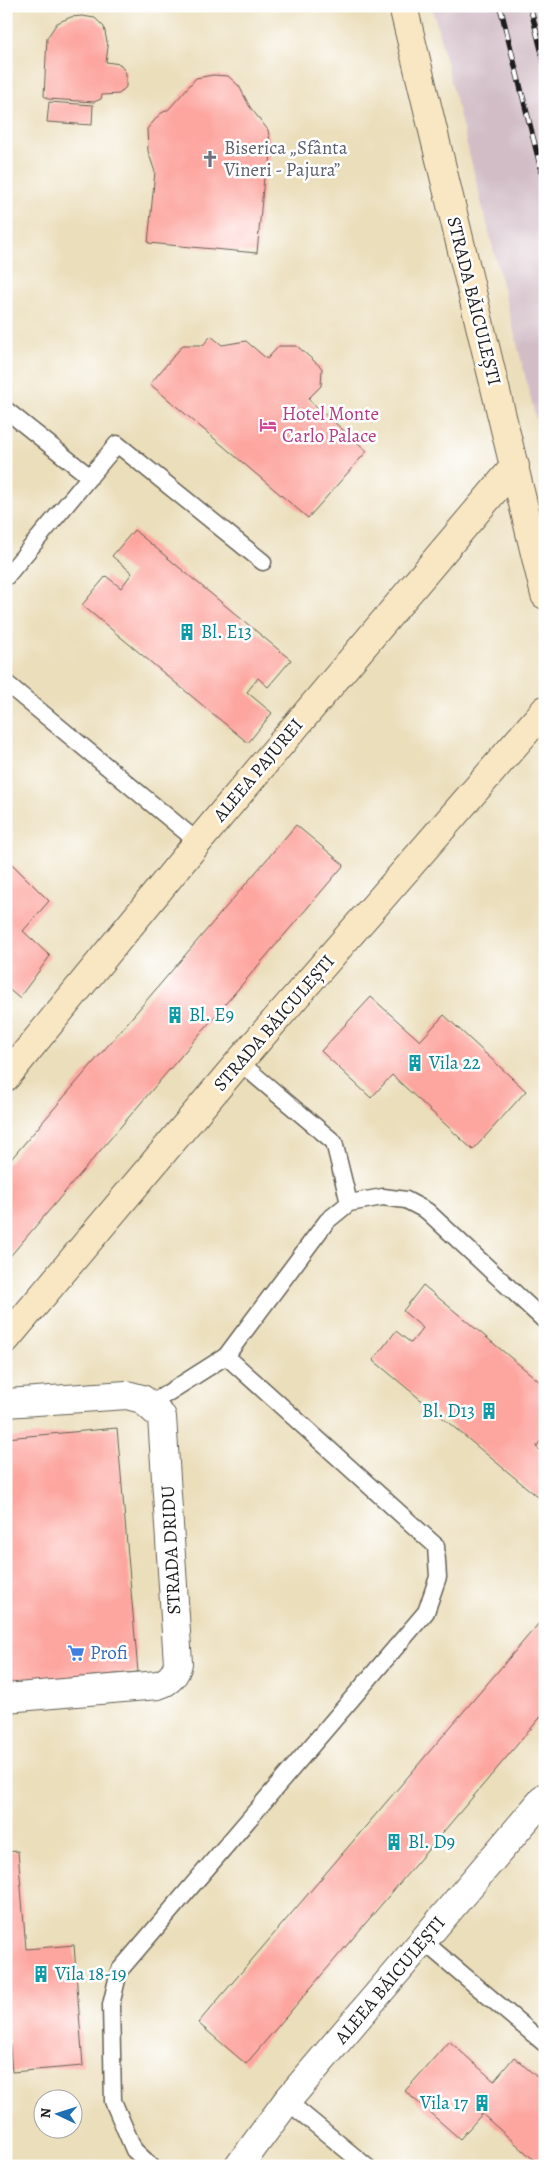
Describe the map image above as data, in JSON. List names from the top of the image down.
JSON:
{
  "streets": {
    "street": [
      "STRADA BĂICULEȘTI",
      "ALEEA PAJUREI",
      "STRADA DRIDU",
      "ALEEA BĂICULEȘTI"
    ]
  },
  "crossings": [
    ["STRADA BĂICULEȘTI", "ALEEA PAJUREI"]
  ],
  "places": {
    "church": ["Biserica „Sfânta Vineri - Pajura”"],
    "hotel": ["Hotel Monte Carlo Palace"],
    "building": [
      "Bl. E13",
      "Bl. E9",
      "Vila 22",
      "Bl. D13",
      "Bl. D9",
      "Vila 18-19",
      "Vila 17"
    ],
    "supermarket": ["Profi"]
  },
  "north": "left"
}
